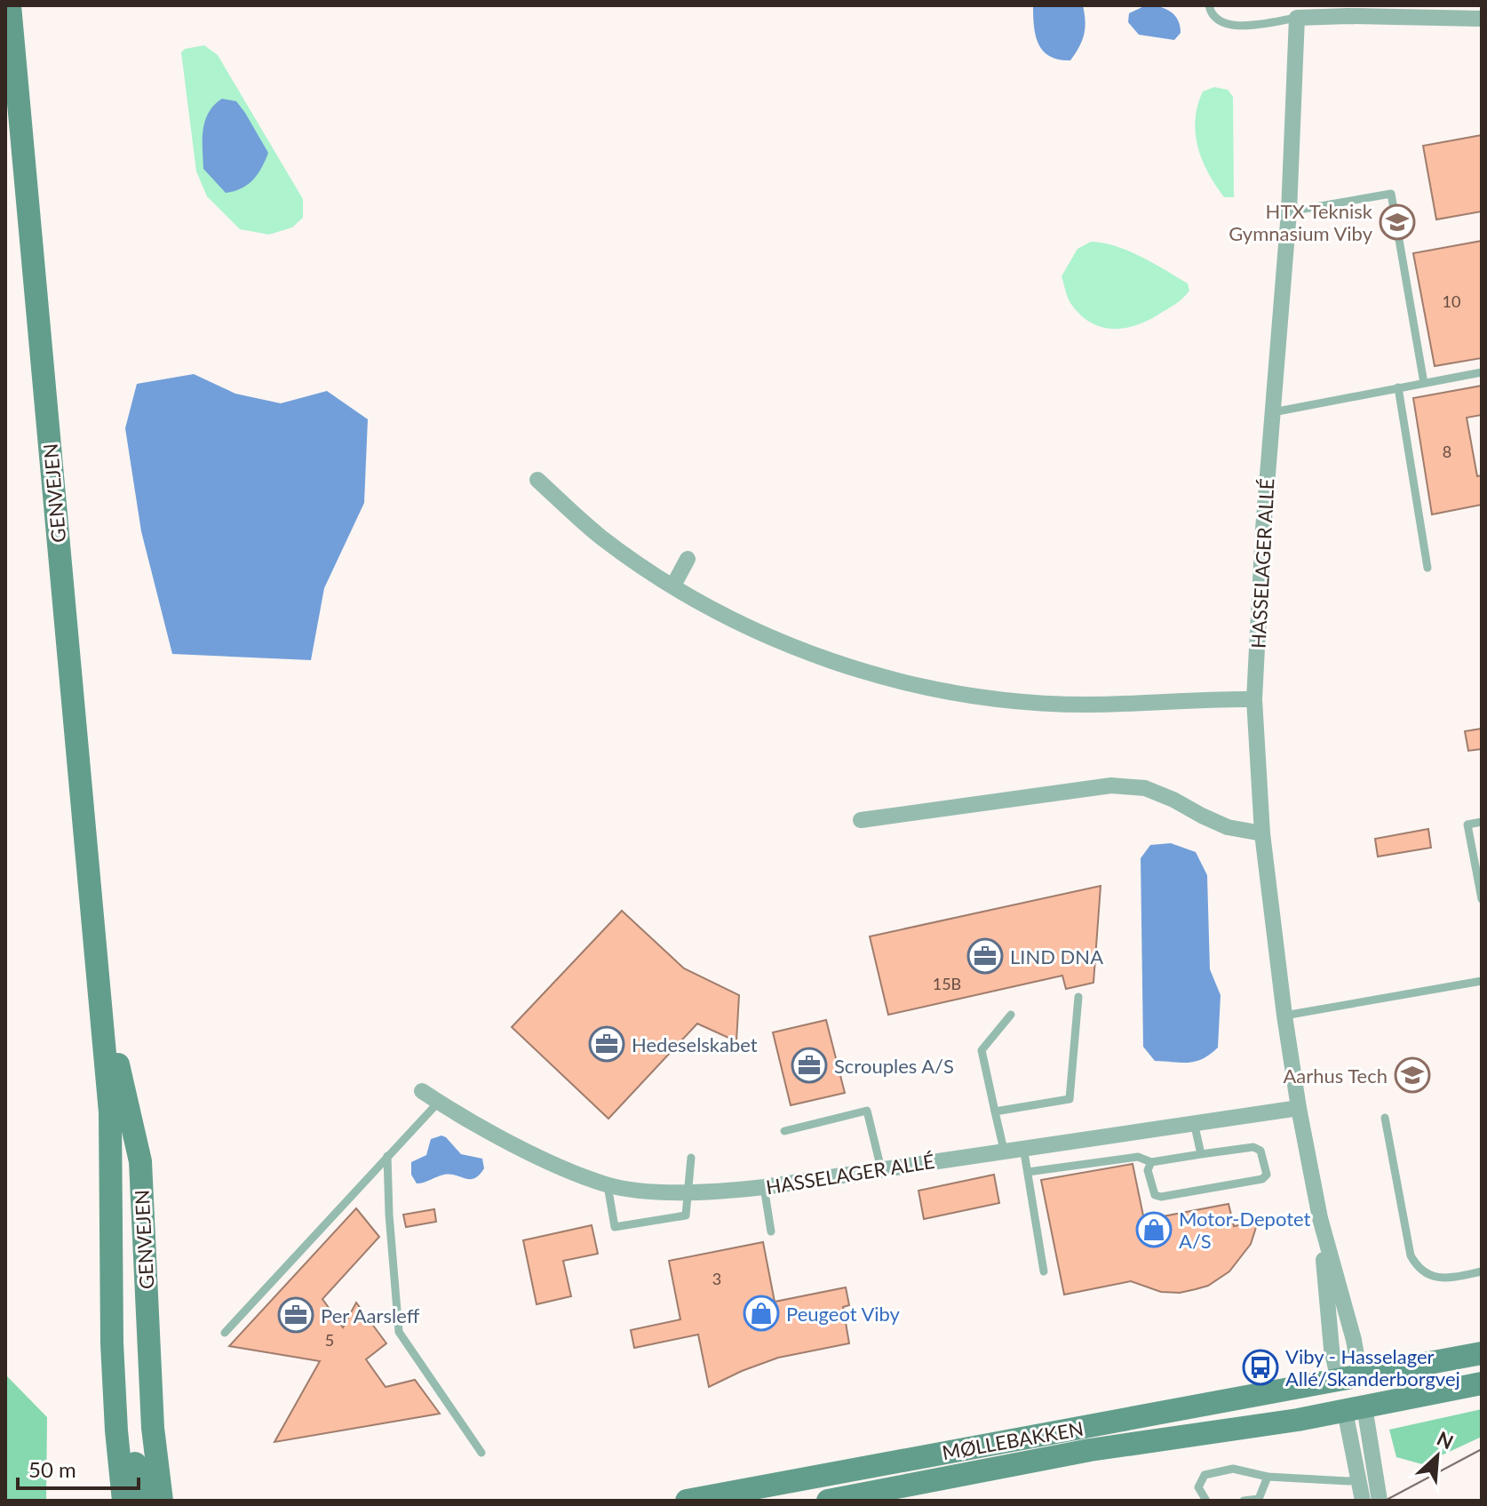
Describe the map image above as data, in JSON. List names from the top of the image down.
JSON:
{
  "streets": {
    "street": ["GENVEJEN", "HASSELAGER ALLÉ", "MØLLEBAKKEN"]
  },
  "crossings": [
    ["HASSELAGER ALLÉ", "MØLLEBAKKEN"]
  ],
  "places": {
    "school or university": ["HTX Teknisk Gymnasium Viby", "Aarhus Tech"],
    "office": [
      "LIND DNA",
      "Hedeselskabet",
      "Scrouples A/S",
      "Per Aarsleff"
    ],
    "shop": ["Motor-Depotet A/S", "Peugeot Viby"],
    "bus stop": ["Viby - Hasselager Allé/Skanderborgvej"]
  },
  "house_numbers": [
    "10",
    "8",
    "15B",
    "3",
    "5"
  ],
  "scale_bar": "50 m",
  "north": "top right"
}
